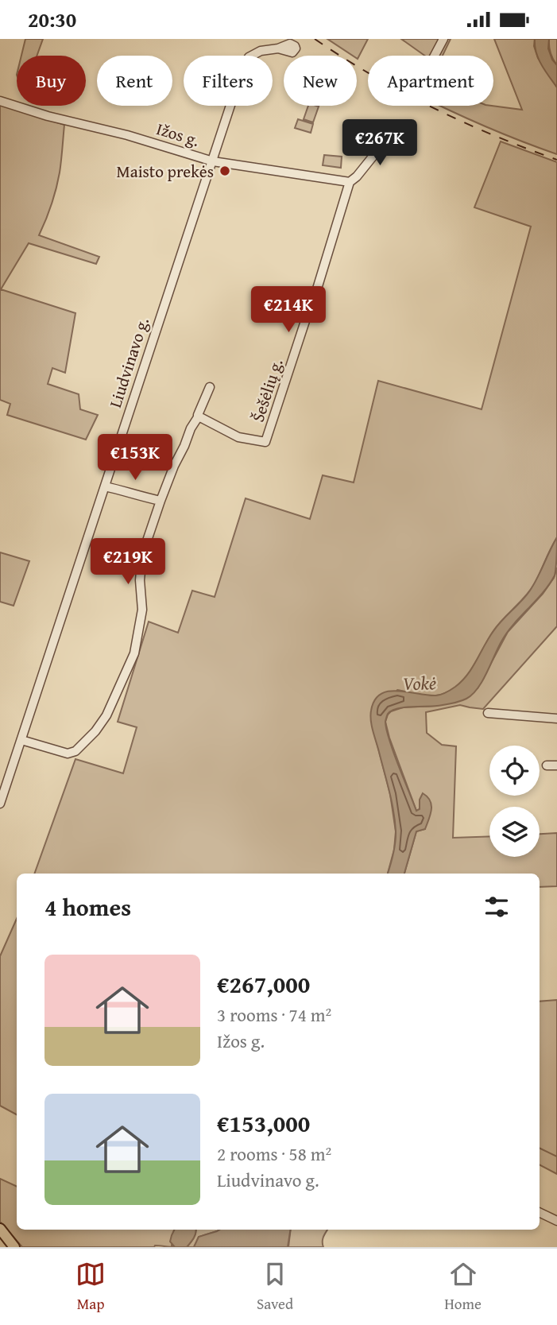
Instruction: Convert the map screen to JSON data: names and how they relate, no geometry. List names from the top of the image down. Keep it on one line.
{"streets":{"street":["Ižos g.","Liudvinavo g.","Šešėlių g."]},"crossings":[["Ižos g.","Liudvinavo g."],["Ižos g.","Šešėlių g."]],"water":["Vokė"],"places":["Maisto prekės"],"page":{"status":"20:30","chip":["Buy","Rent","Filters","New","Apartment"],"price":["€267K","€214K","€153K","€219K"],"heading":"4 homes","list":[{"name":"€267,000","note":"3 rooms · 74 m² · Ižos g."},{"name":"€153,000","note":"2 rooms · 58 m² · Liudvinavo g."}],"tabs":["Map","Saved","Home"]}}
